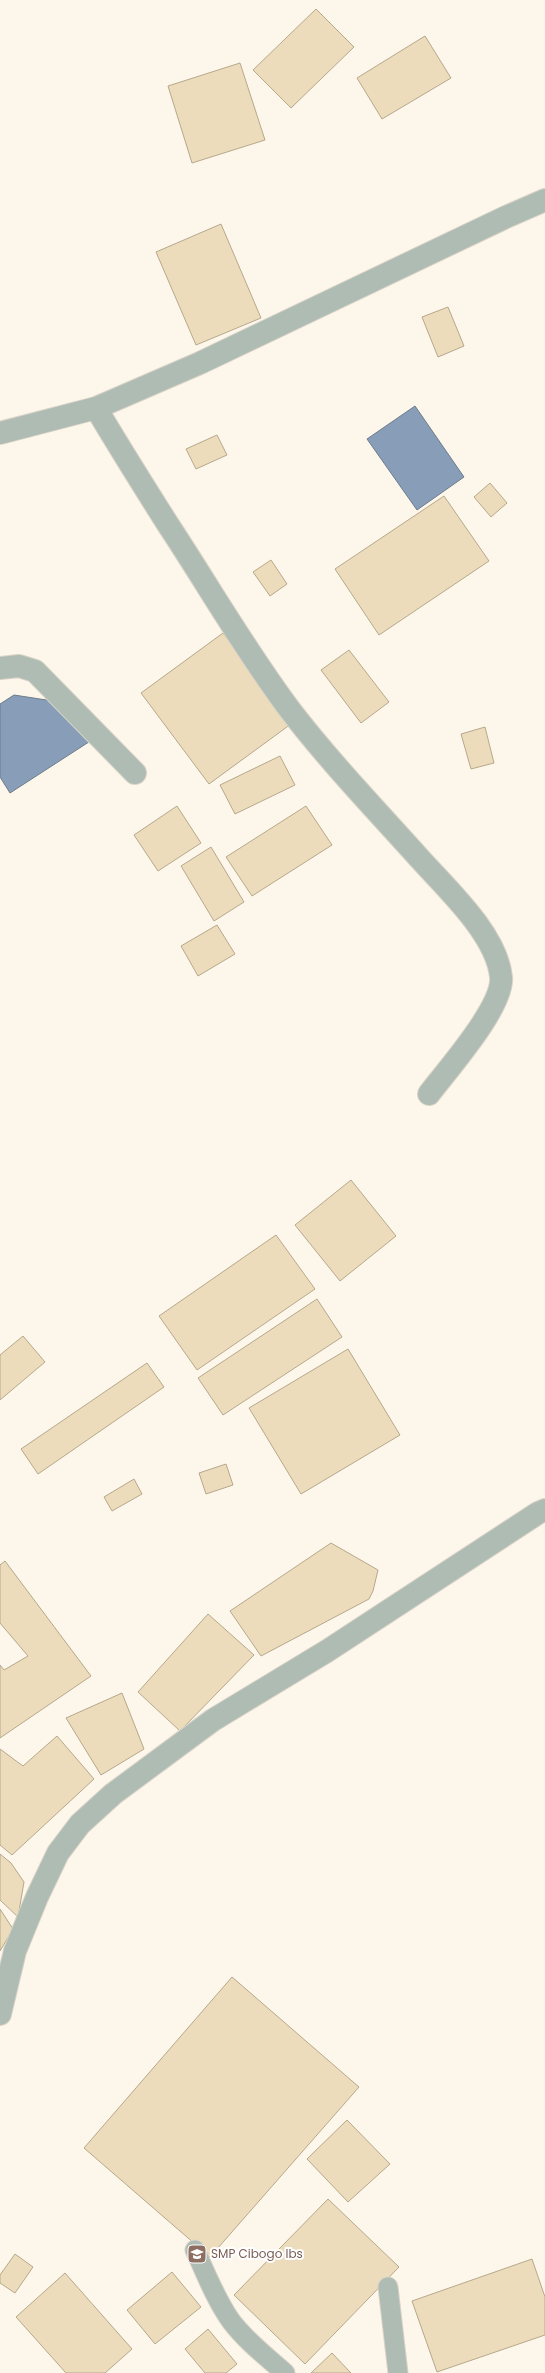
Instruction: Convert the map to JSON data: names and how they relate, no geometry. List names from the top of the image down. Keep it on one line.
{"places":{"school or university":["SMP Cibogo Ibs"]}}
